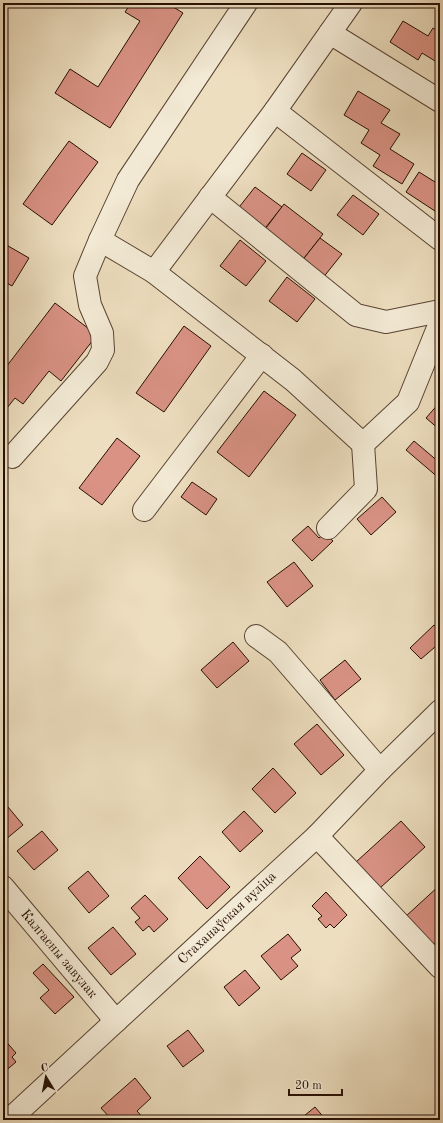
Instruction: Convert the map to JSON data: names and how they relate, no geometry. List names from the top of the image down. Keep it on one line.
{"streets":{"street":["Стаханаўская вуліца","Калгасны завулак"]},"crossings":[["Стаханаўская вуліца","Калгасны завулак"]],"scale_bar":"20 m","north":"top"}
